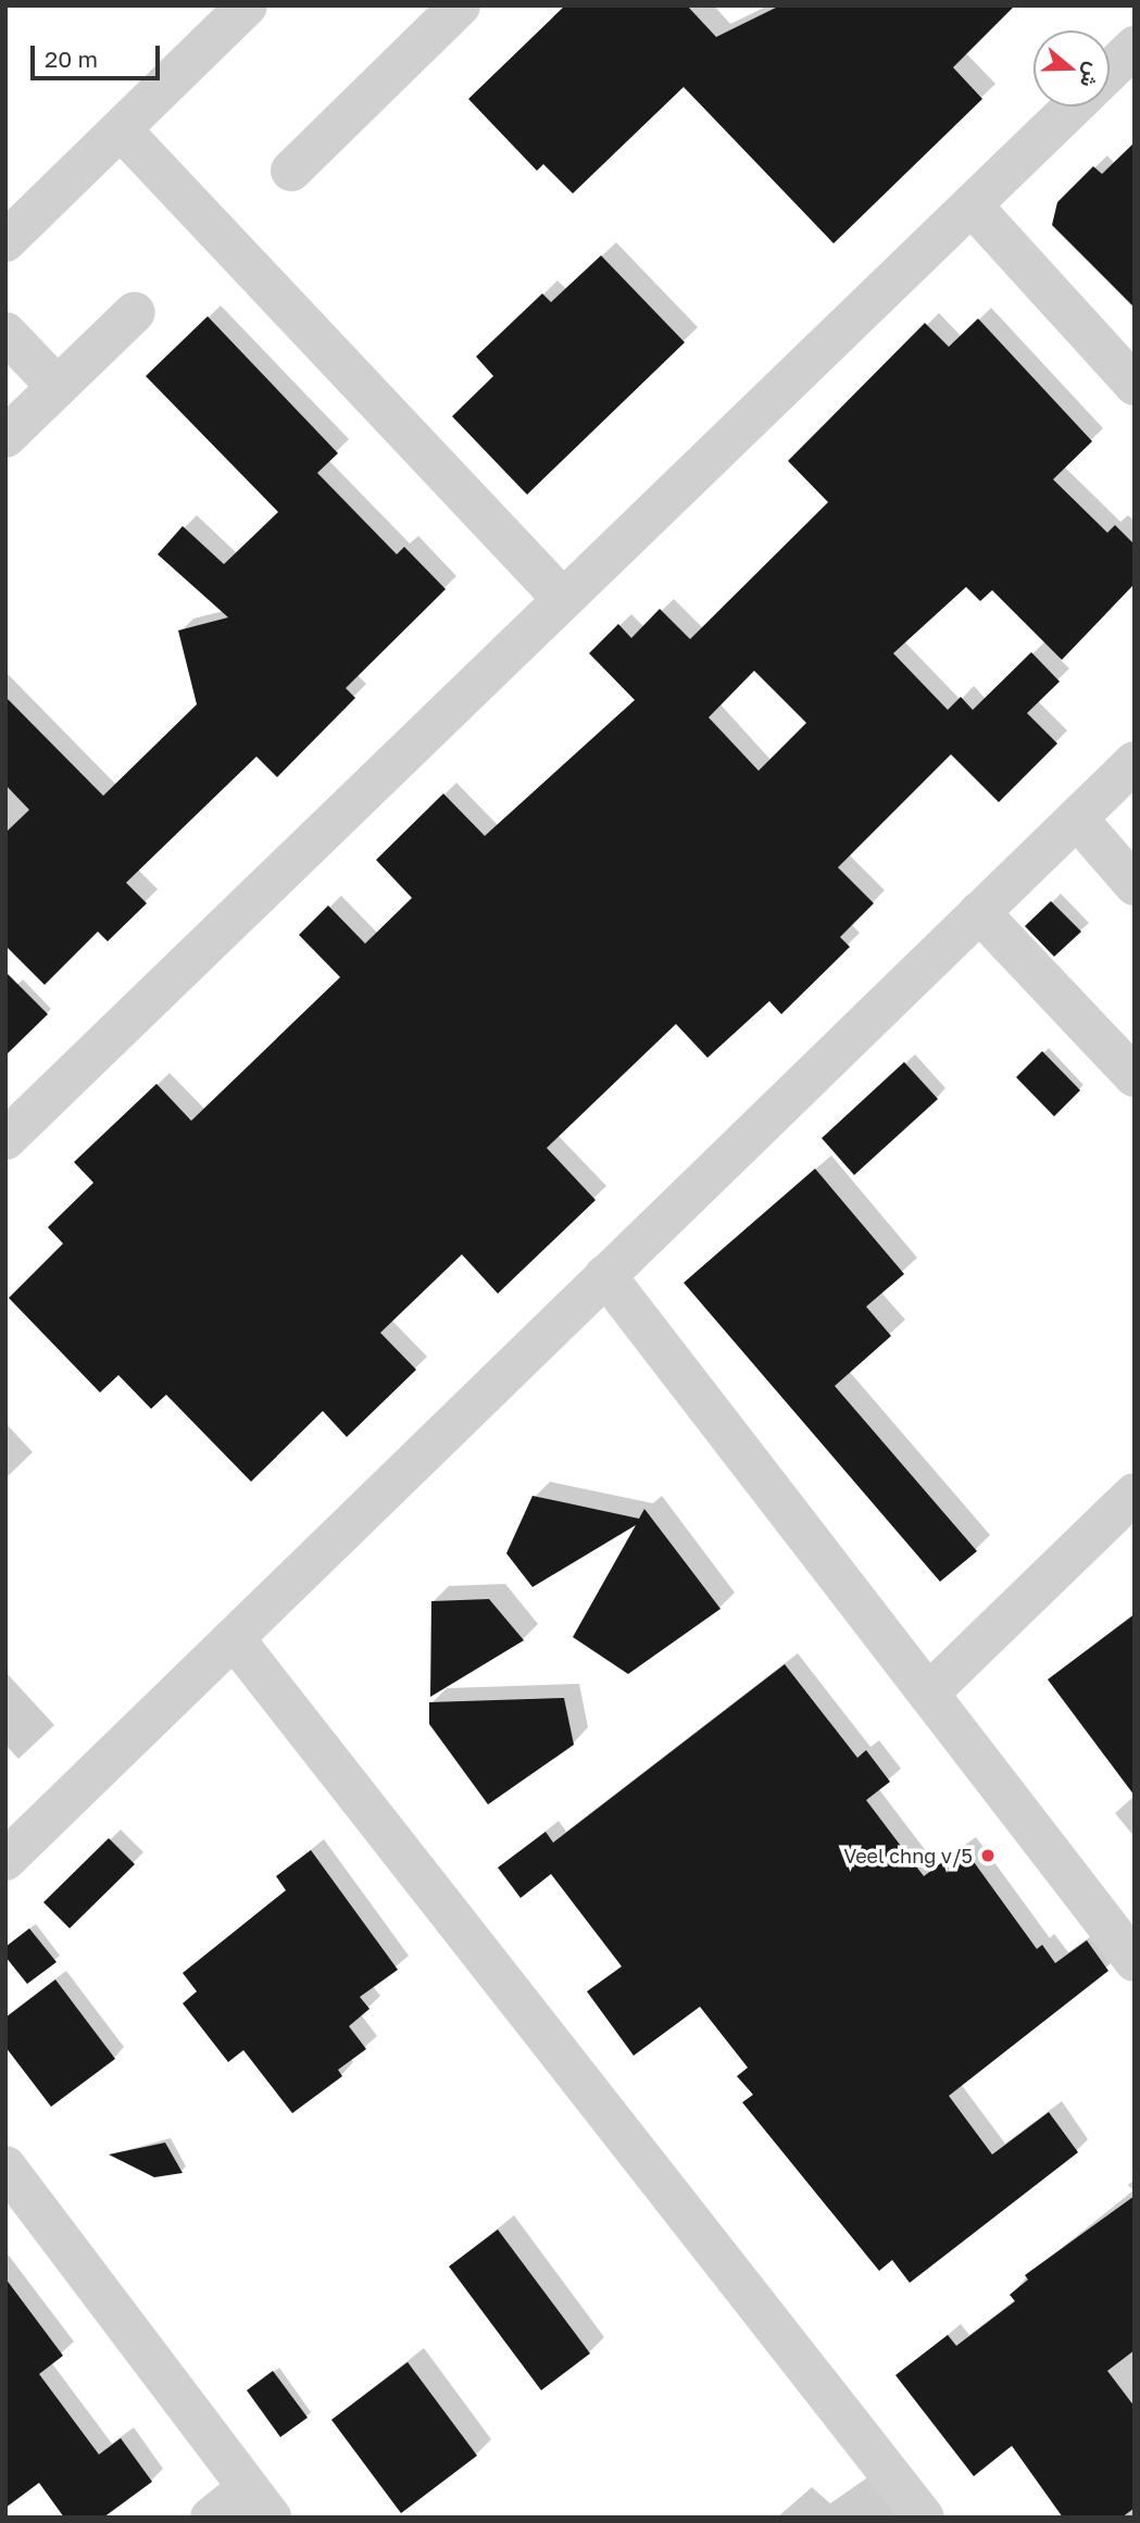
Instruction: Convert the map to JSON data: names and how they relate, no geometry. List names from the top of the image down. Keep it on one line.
{"places":["Veel chng v/5"],"scale_bar":"20 m","north":"right"}
